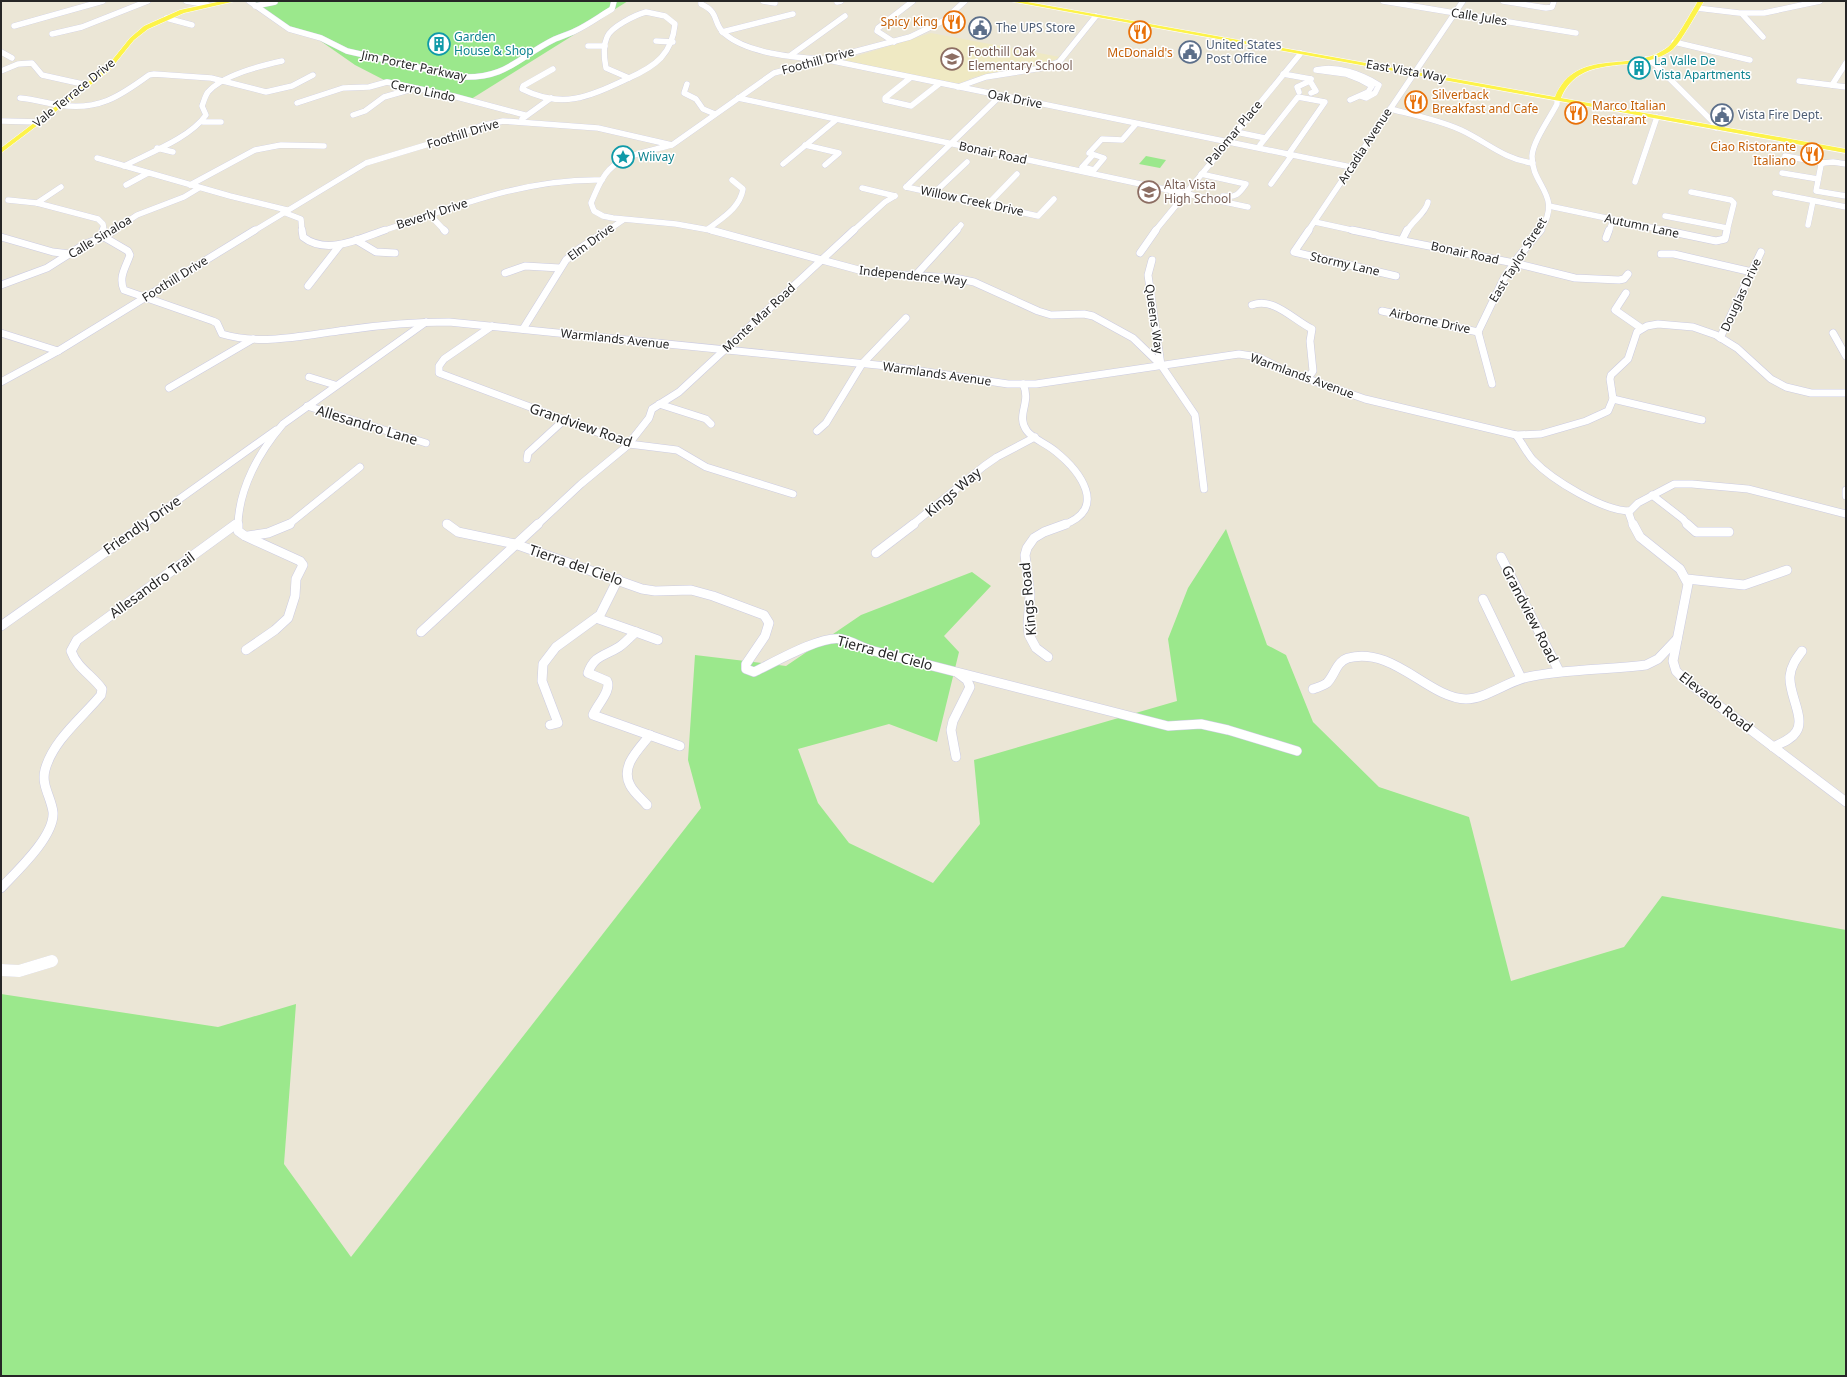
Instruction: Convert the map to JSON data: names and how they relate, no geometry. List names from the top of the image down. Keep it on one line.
{"streets":{"main road":["East Vista Way","Vale Terrace Drive"],"street":["Calle Jules","Foothill Drive","Jim Porter Parkway","Cerro Lindo","Oak Drive","Palomar Place","Arcadia Avenue","Bonair Road","Willow Creek Drive","Beverly Drive","Autumn Lane","Calle Sinaloa","Elm Drive","East Taylor Street","Stormy Lane","Independence Way","Douglas Drive","Monte Mar Road","Queens Way","Airborne Drive","Warmlands Avenue","Allesandro Lane","Grandview Road","Kings Way","Friendly Drive","Tierra del Cielo","Allesandro Trail","Kings Road","Elevado Road"]},"crossings":[["Calle Jules","Arcadia Avenue"],["Foothill Drive","Oak Drive"],["Foothill Drive","Bonair Road"],["Foothill Drive","Beverly Drive"],["Foothill Drive","Elm Drive"],["Foothill Drive","Warmlands Avenue"],["East Vista Way","Palomar Place"],["East Vista Way","Arcadia Avenue"],["Oak Drive","Palomar Place"],["Oak Drive","Arcadia Avenue"],["Palomar Place","Bonair Road"],["Arcadia Avenue","Bonair Road"],["Arcadia Avenue","Stormy Lane"],["Bonair Road","Willow Creek Drive"],["Bonair Road","East Taylor Street"],["Beverly Drive","Calle Sinaloa"],["Beverly Drive","Elm Drive"],["Autumn Lane","East Taylor Street"],["Calle Sinaloa","Warmlands Avenue"],["Elm Drive","Independence Way"],["Elm Drive","Warmlands Avenue"],["East Taylor Street","Airborne Drive"],["Independence Way","Monte Mar Road"],["Independence Way","Queens Way"],["Independence Way","Warmlands Avenue"],["Monte Mar Road","Warmlands Avenue"],["Monte Mar Road","Grandview Road"],["Monte Mar Road","Tierra del Cielo"],["Queens Way","Warmlands Avenue"],["Warmlands Avenue","Grandview Road"],["Warmlands Avenue","Kings Road"],["Grandview Road","Elevado Road"],["Kings Way","Kings Road"]],"places":{"restaurant":["Spicy King","McDonald's","Silverback Breakfast and Cafe","Marco Italian Restarant","Ciao Ristorante Italiano"],"public building":["The UPS Store","United States Post Office","Vista Fire Dept."],"building":["Garden House & Shop","La Valle De Vista Apartments"],"school or university":["Foothill Oak Elementary School","Alta Vista High School"],"place":["Wiivay"]}}
